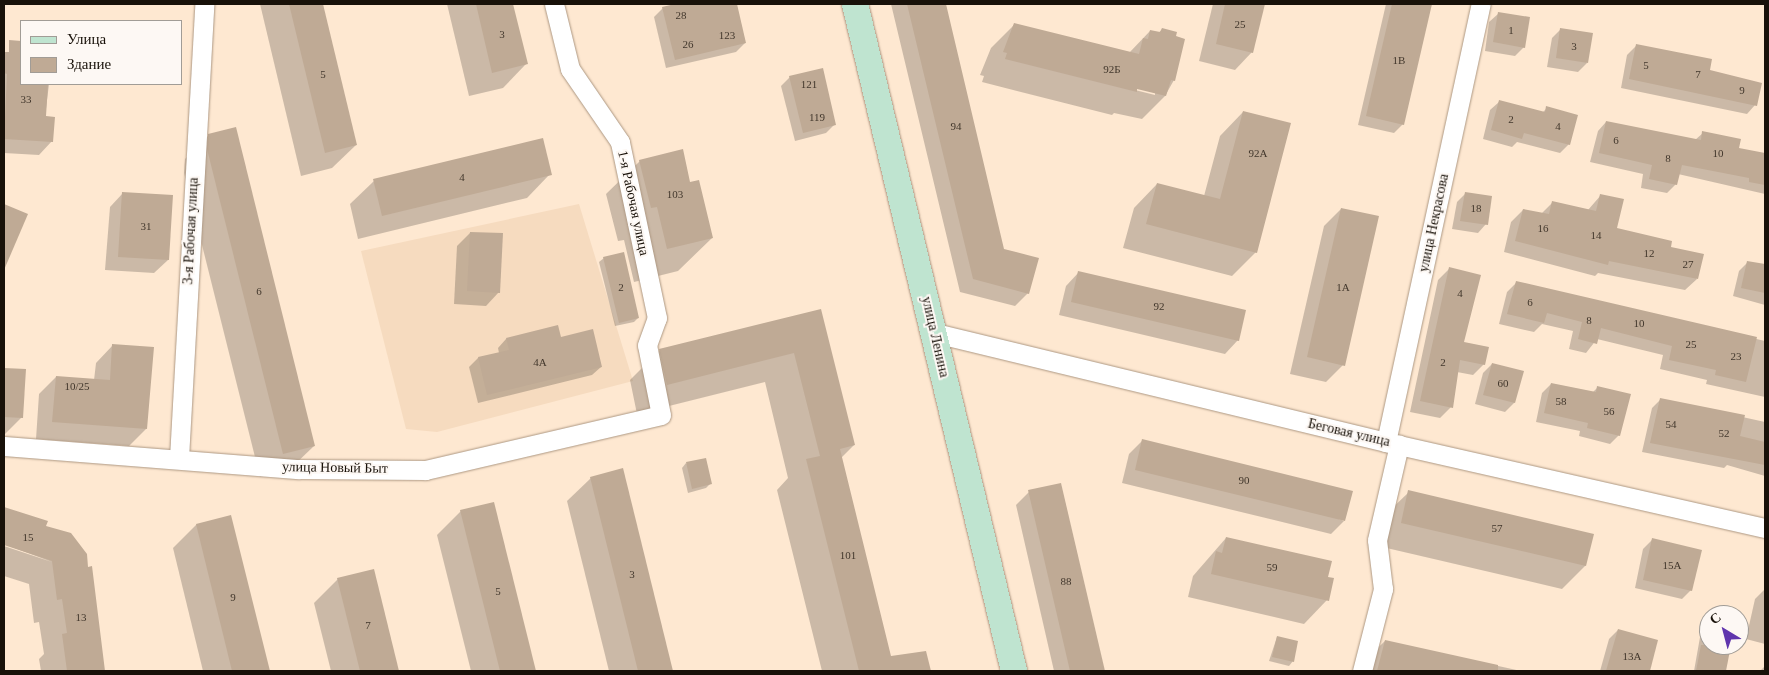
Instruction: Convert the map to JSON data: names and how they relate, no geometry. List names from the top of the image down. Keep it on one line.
{"streets":{"main road":["улица Ленина"],"street":["1-я Рабочая улица","улица Некрасова","3-я Рабочая улица","Беговая улица","улица Новый Быт"]},"crossings":[["1-я Рабочая улица","улица Новый Быт"],["улица Некрасова","Беговая улица"],["3-я Рабочая улица","улица Новый Быт"],["улица Ленина","Беговая улица"]],"house_numbers":["28","25","1","3","123","26","3","1В","5","92Б","5","7","121","9","33","119","2","94","4","6","92А","10","8","4","103","18","31","16","14","12","27","2","1А","6","4","6","92","8","10","25","23","4А","2","60","10/25","58","56","54","52","90","57","15","101","15А","59","3","88","5","9","13","7","13А"],"legend":["Улица","Здание"],"north":"top left"}
